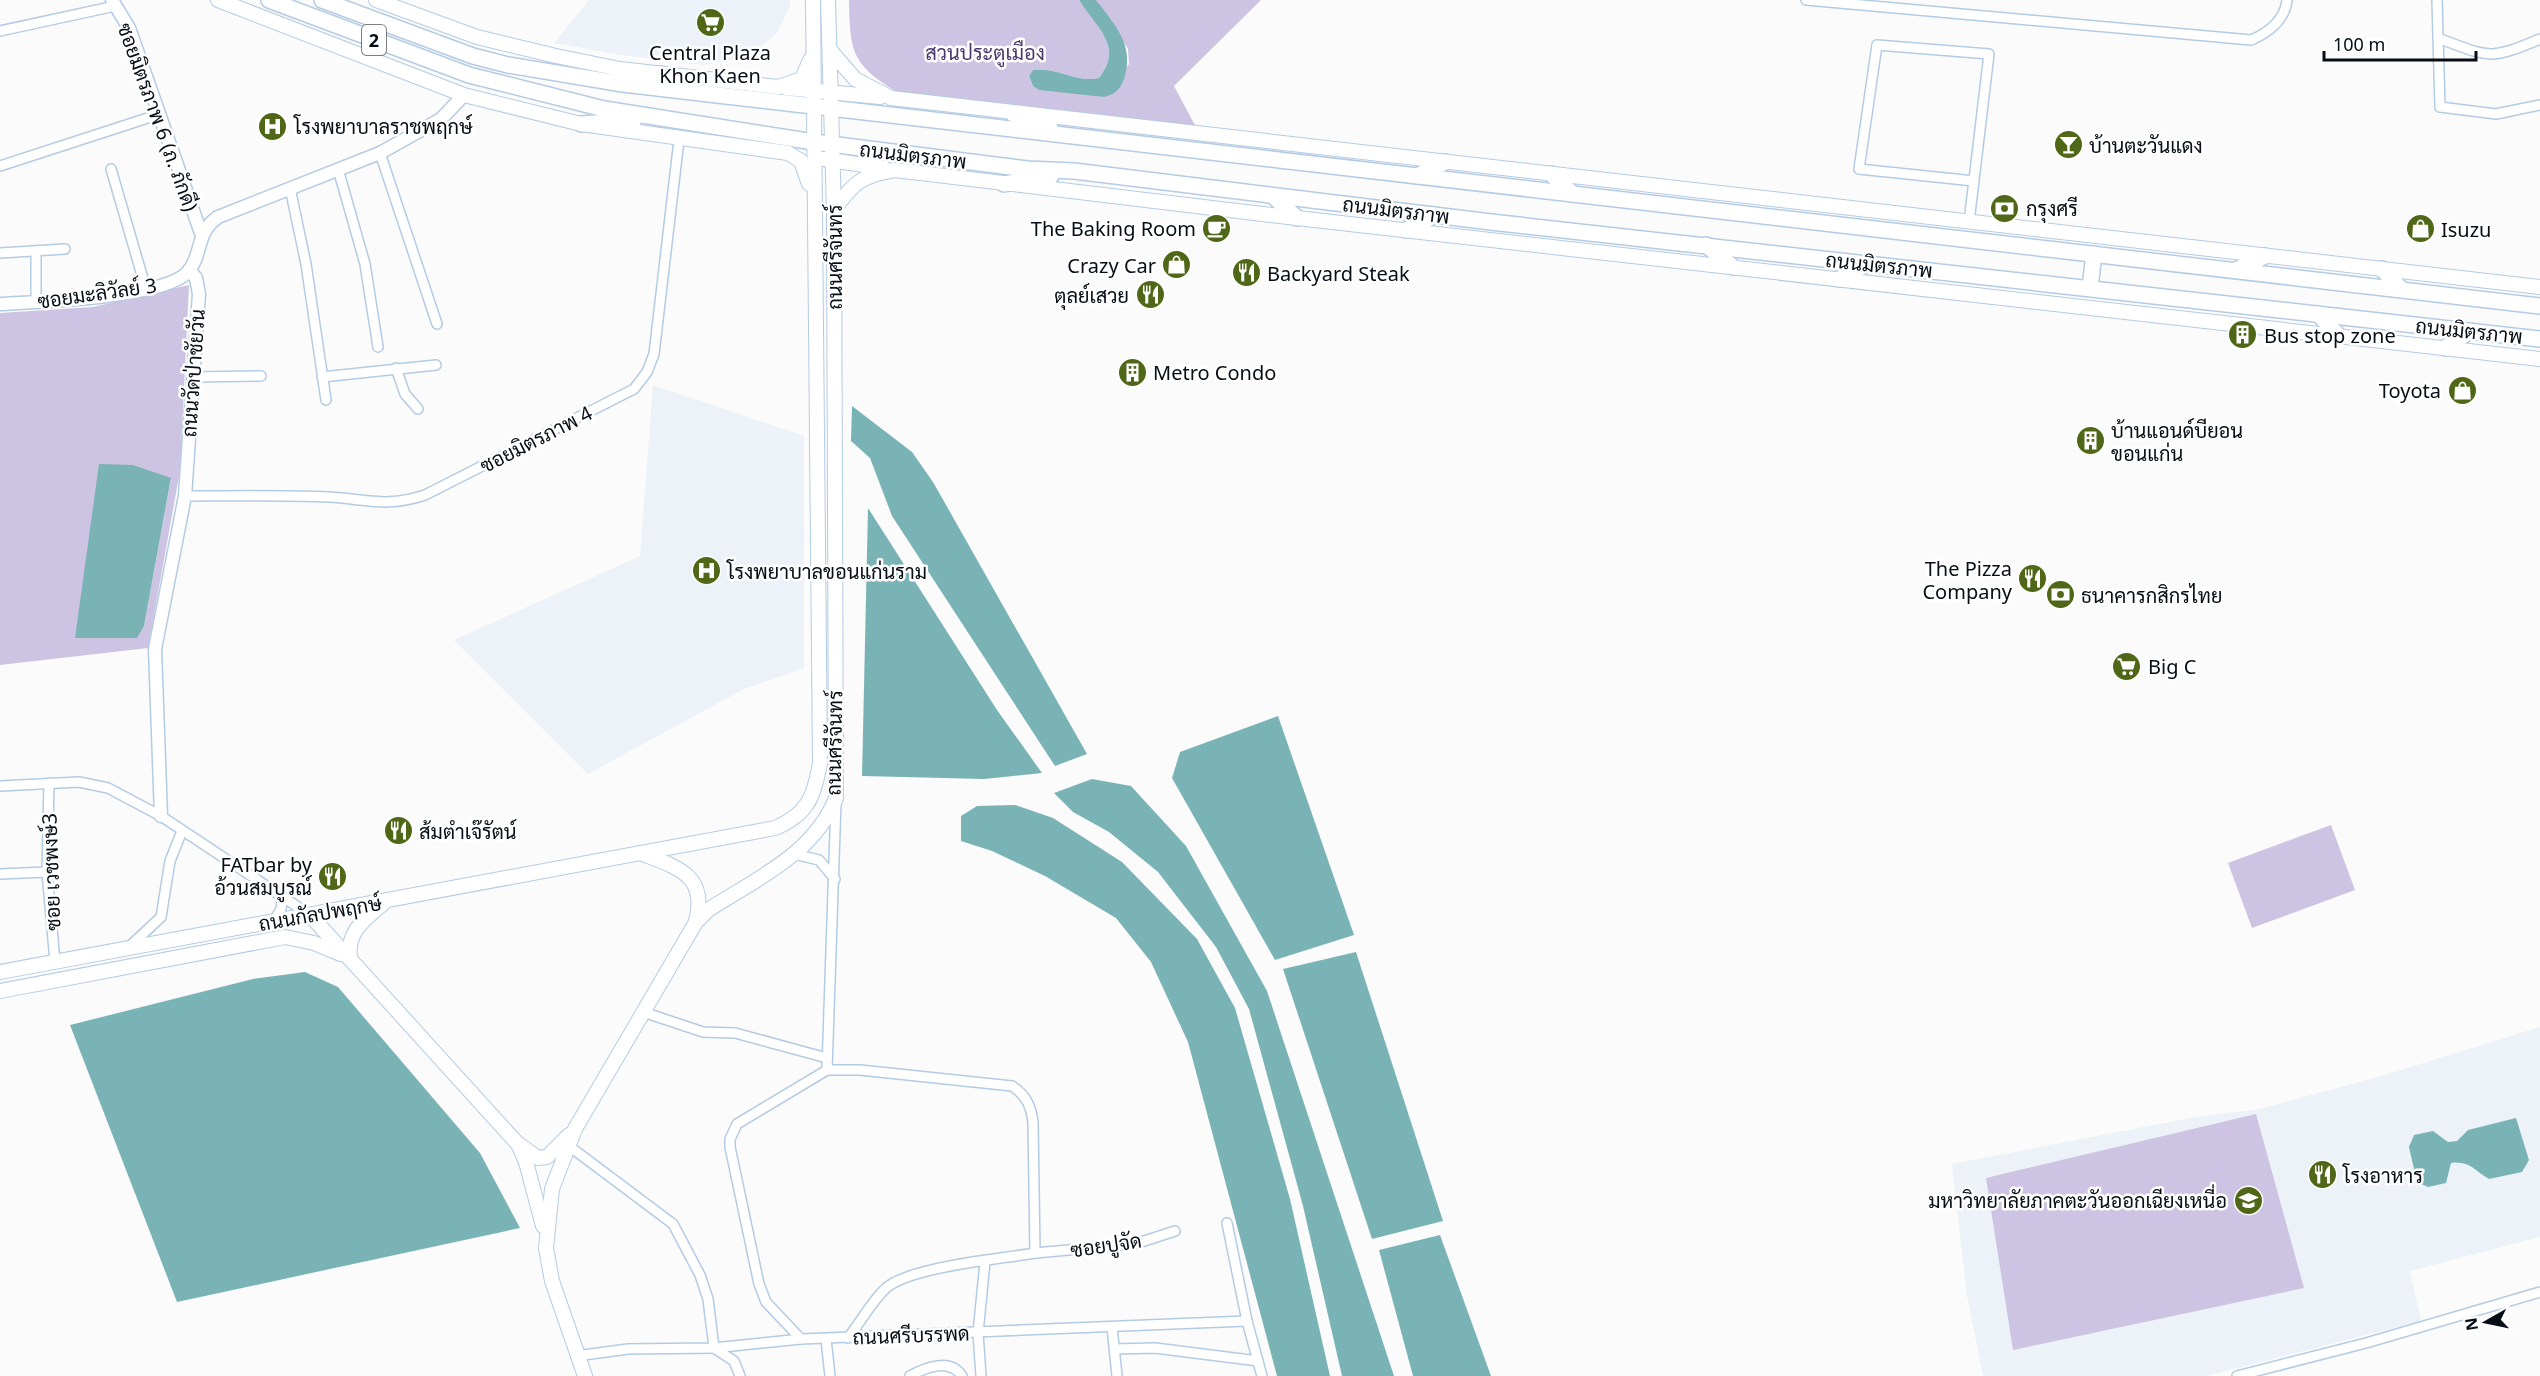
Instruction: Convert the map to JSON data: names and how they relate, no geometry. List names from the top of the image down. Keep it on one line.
{"streets":{"main road":["2","ถนนมิตรภาพ","ถนนศรีจันทร์","ถนนกัลปพฤกษ์"],"street":["ซอยมิตรภาพ 6 (ภ. ภักดี)","ซอยมะลิวัลย์ 3","ถนนวัดป่าชัยวัน","ซอยมิตรภาพ 4","ซอย เวชพงษ์3","ซอยปูจัด","ถนนศรีบรรพด"]},"crossings":[["ถนนมิตรภาพ","ถนนศรีจันทร์"],["ถนนมิตรภาพ","ซอยมิตรภาพ 4"],["ถนนศรีจันทร์","ถนนกัลปพฤกษ์"],["ถนนศรีจันทร์","ถนนศรีบรรพด"],["ซอยมะลิวัลย์ 3","ถนนวัดป่าชัยวัน"],["ถนนวัดป่าชัยวัน","ซอยมิตรภาพ 4"],["ซอย เวชพงษ์3","ถนนกัลปพฤกษ์"],["ซอยปูจัด","ถนนศรีบรรพด"]],"parks":["สวนประตูเมือง"],"places":{"supermarket":["Central Plaza Khon Kaen","Big C"],"hospital":["โรงพยาบาลราชพฤกษ์","โรงพยาบาลขอนแก่นราม"],"bar":["บ้านตะวันแดง"],"bank":["กรุงศรี","ธนาคารกสิกรไทย"],"cafe":["The Baking Room"],"shop":["Isuzu","Crazy Car","Toyota"],"restaurant":["Backyard Steak","ตุลย์เสวย","The Pizza Company","ส้มตำเจ๊รัตน์","FATbar by อ้วนสมบูรณ์","โรงอาหาร"],"building":["Bus stop zone","Metro Condo","บ้านแอนด์บียอน ขอนแก่น"],"school or university":["มหาวิทยาลัยภาคตะวันออกเฉียงเหนี่อ"]},"scale_bar":"100 m","north":"left"}
